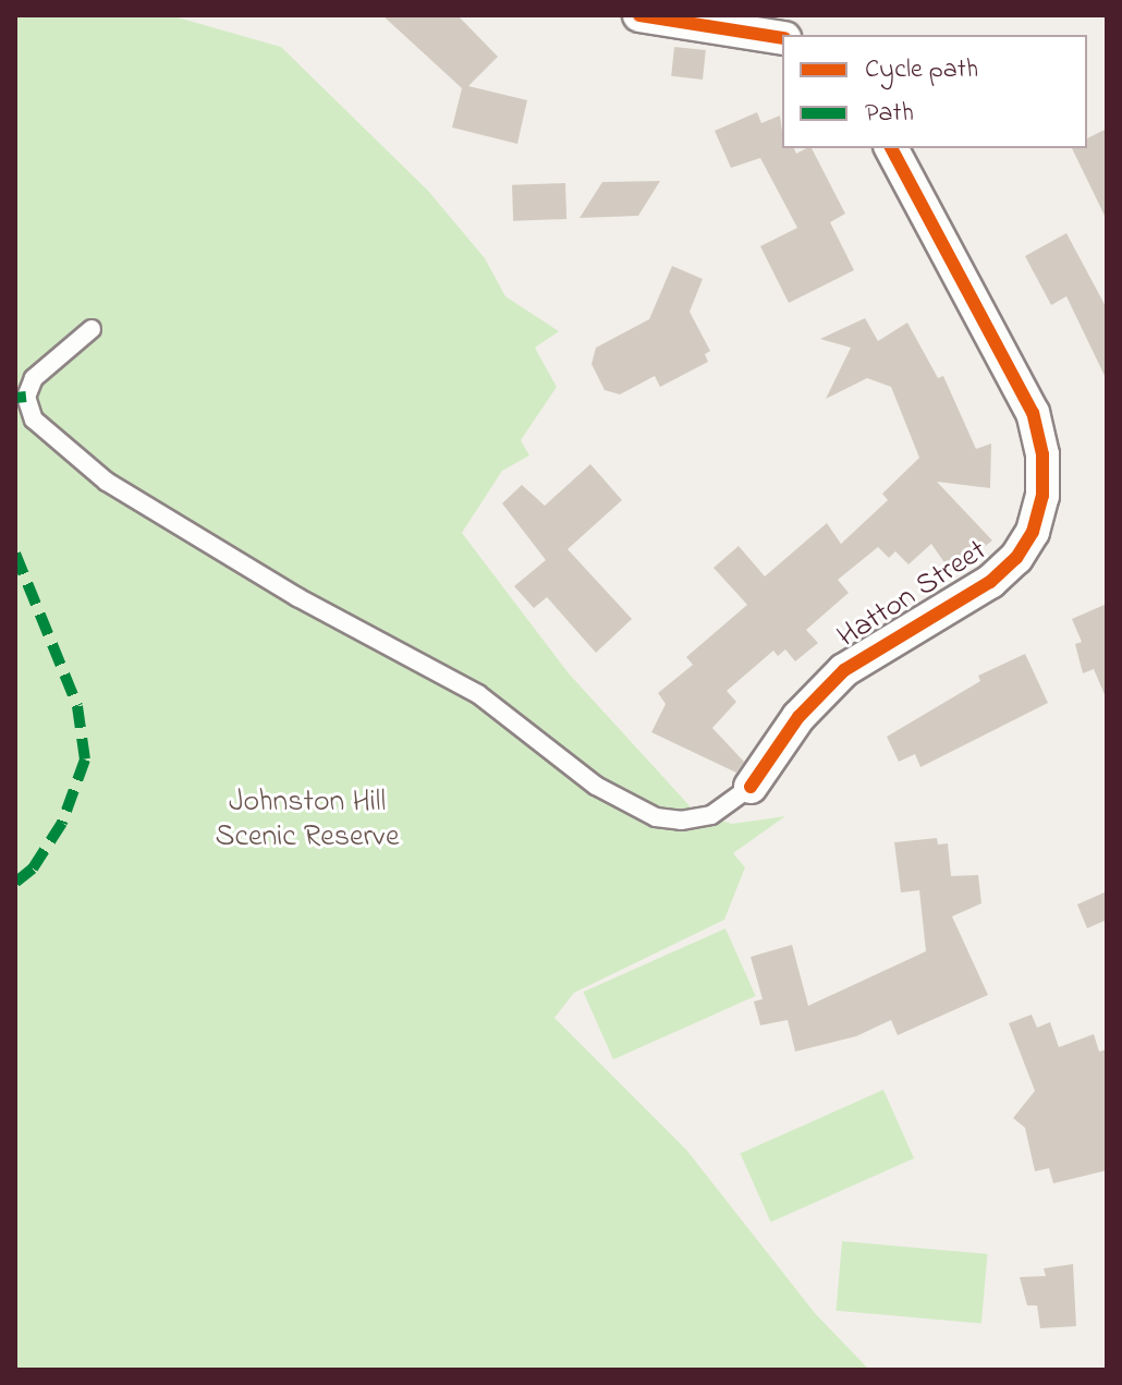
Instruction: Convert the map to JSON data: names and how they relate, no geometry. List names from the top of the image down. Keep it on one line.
{"streets":{"street":["Hatton Street"]},"parks":["Johnston Hill Scenic Reserve"],"legend":["Cycle path","Path"]}
